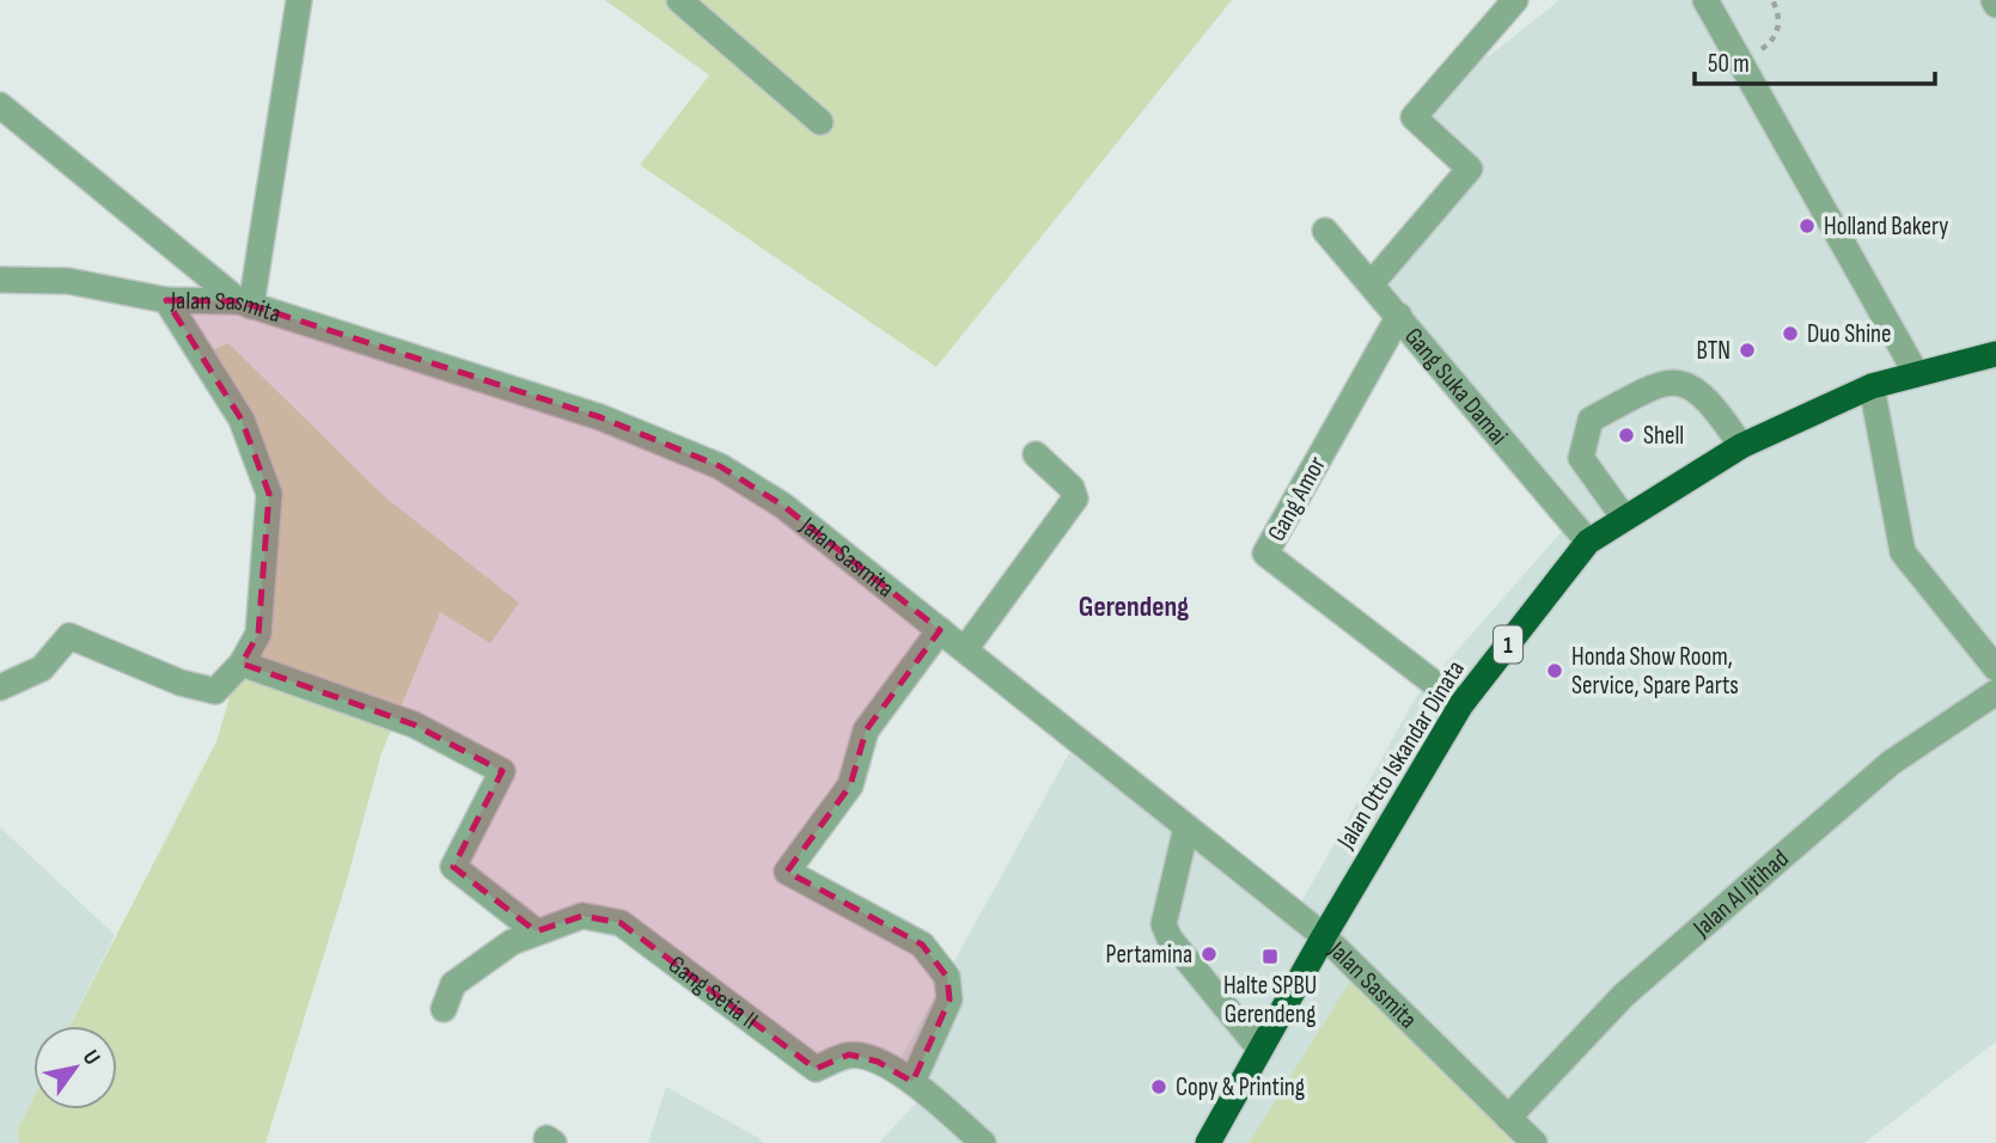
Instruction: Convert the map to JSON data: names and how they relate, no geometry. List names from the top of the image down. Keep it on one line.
{"streets":{"highway":["1","Jalan Otto Iskandar Dinata"],"street":["Jalan Sasmita","Gang Suka Damai","Gang Amor","Jalan Al Ijtihad","Gang Setia II"]},"crossings":[["Jalan Sasmita","Jalan Otto Iskandar Dinata"],["Jalan Sasmita","Jalan Al Ijtihad"],["Gang Suka Damai","Gang Amor"],["Gang Suka Damai","Jalan Otto Iskandar Dinata"],["Gang Amor","Jalan Otto Iskandar Dinata"]],"districts":["Gerendeng"],"places":{"other":["Holland Bakery","Duo Shine","BTN","Shell","Honda Show Room, Service, Spare Parts","Pertamina","Copy & Printing"],"transit":["Halte SPBU Gerendeng"]},"scale_bar":"50 m","north":"top right"}
